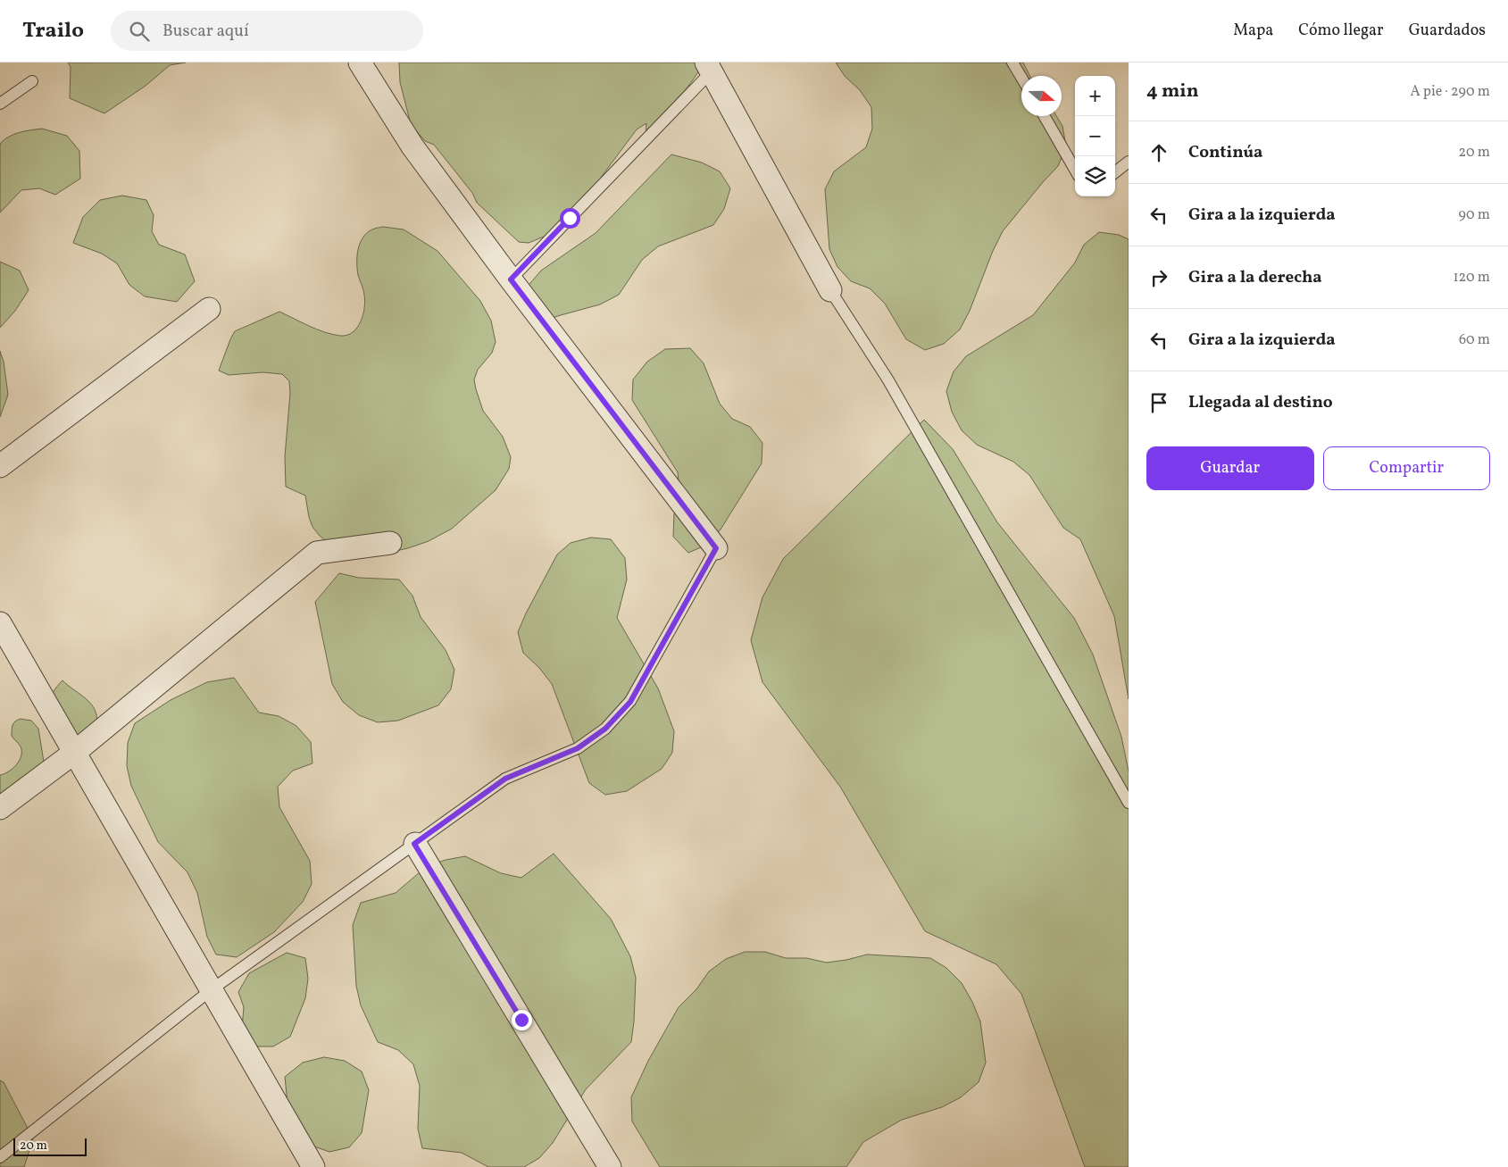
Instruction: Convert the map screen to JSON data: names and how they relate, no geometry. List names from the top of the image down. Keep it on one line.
{"scale_bar":"20 m","north":"right","page":{"header":"Trailo","search":"Buscar aquí","nav":["Mapa","Cómo llegar","Guardados"],"heading":["4 min","A pie · 290 m"],"map_buttons":["+","−"],"list":[["Continúa","20 m"],["Gira a la izquierda","90 m"],["Gira a la derecha","120 m"],["Gira a la izquierda","60 m"],"Llegada al destino"],"buttons":["Guardar","Compartir"],"scale":"20 m"}}
